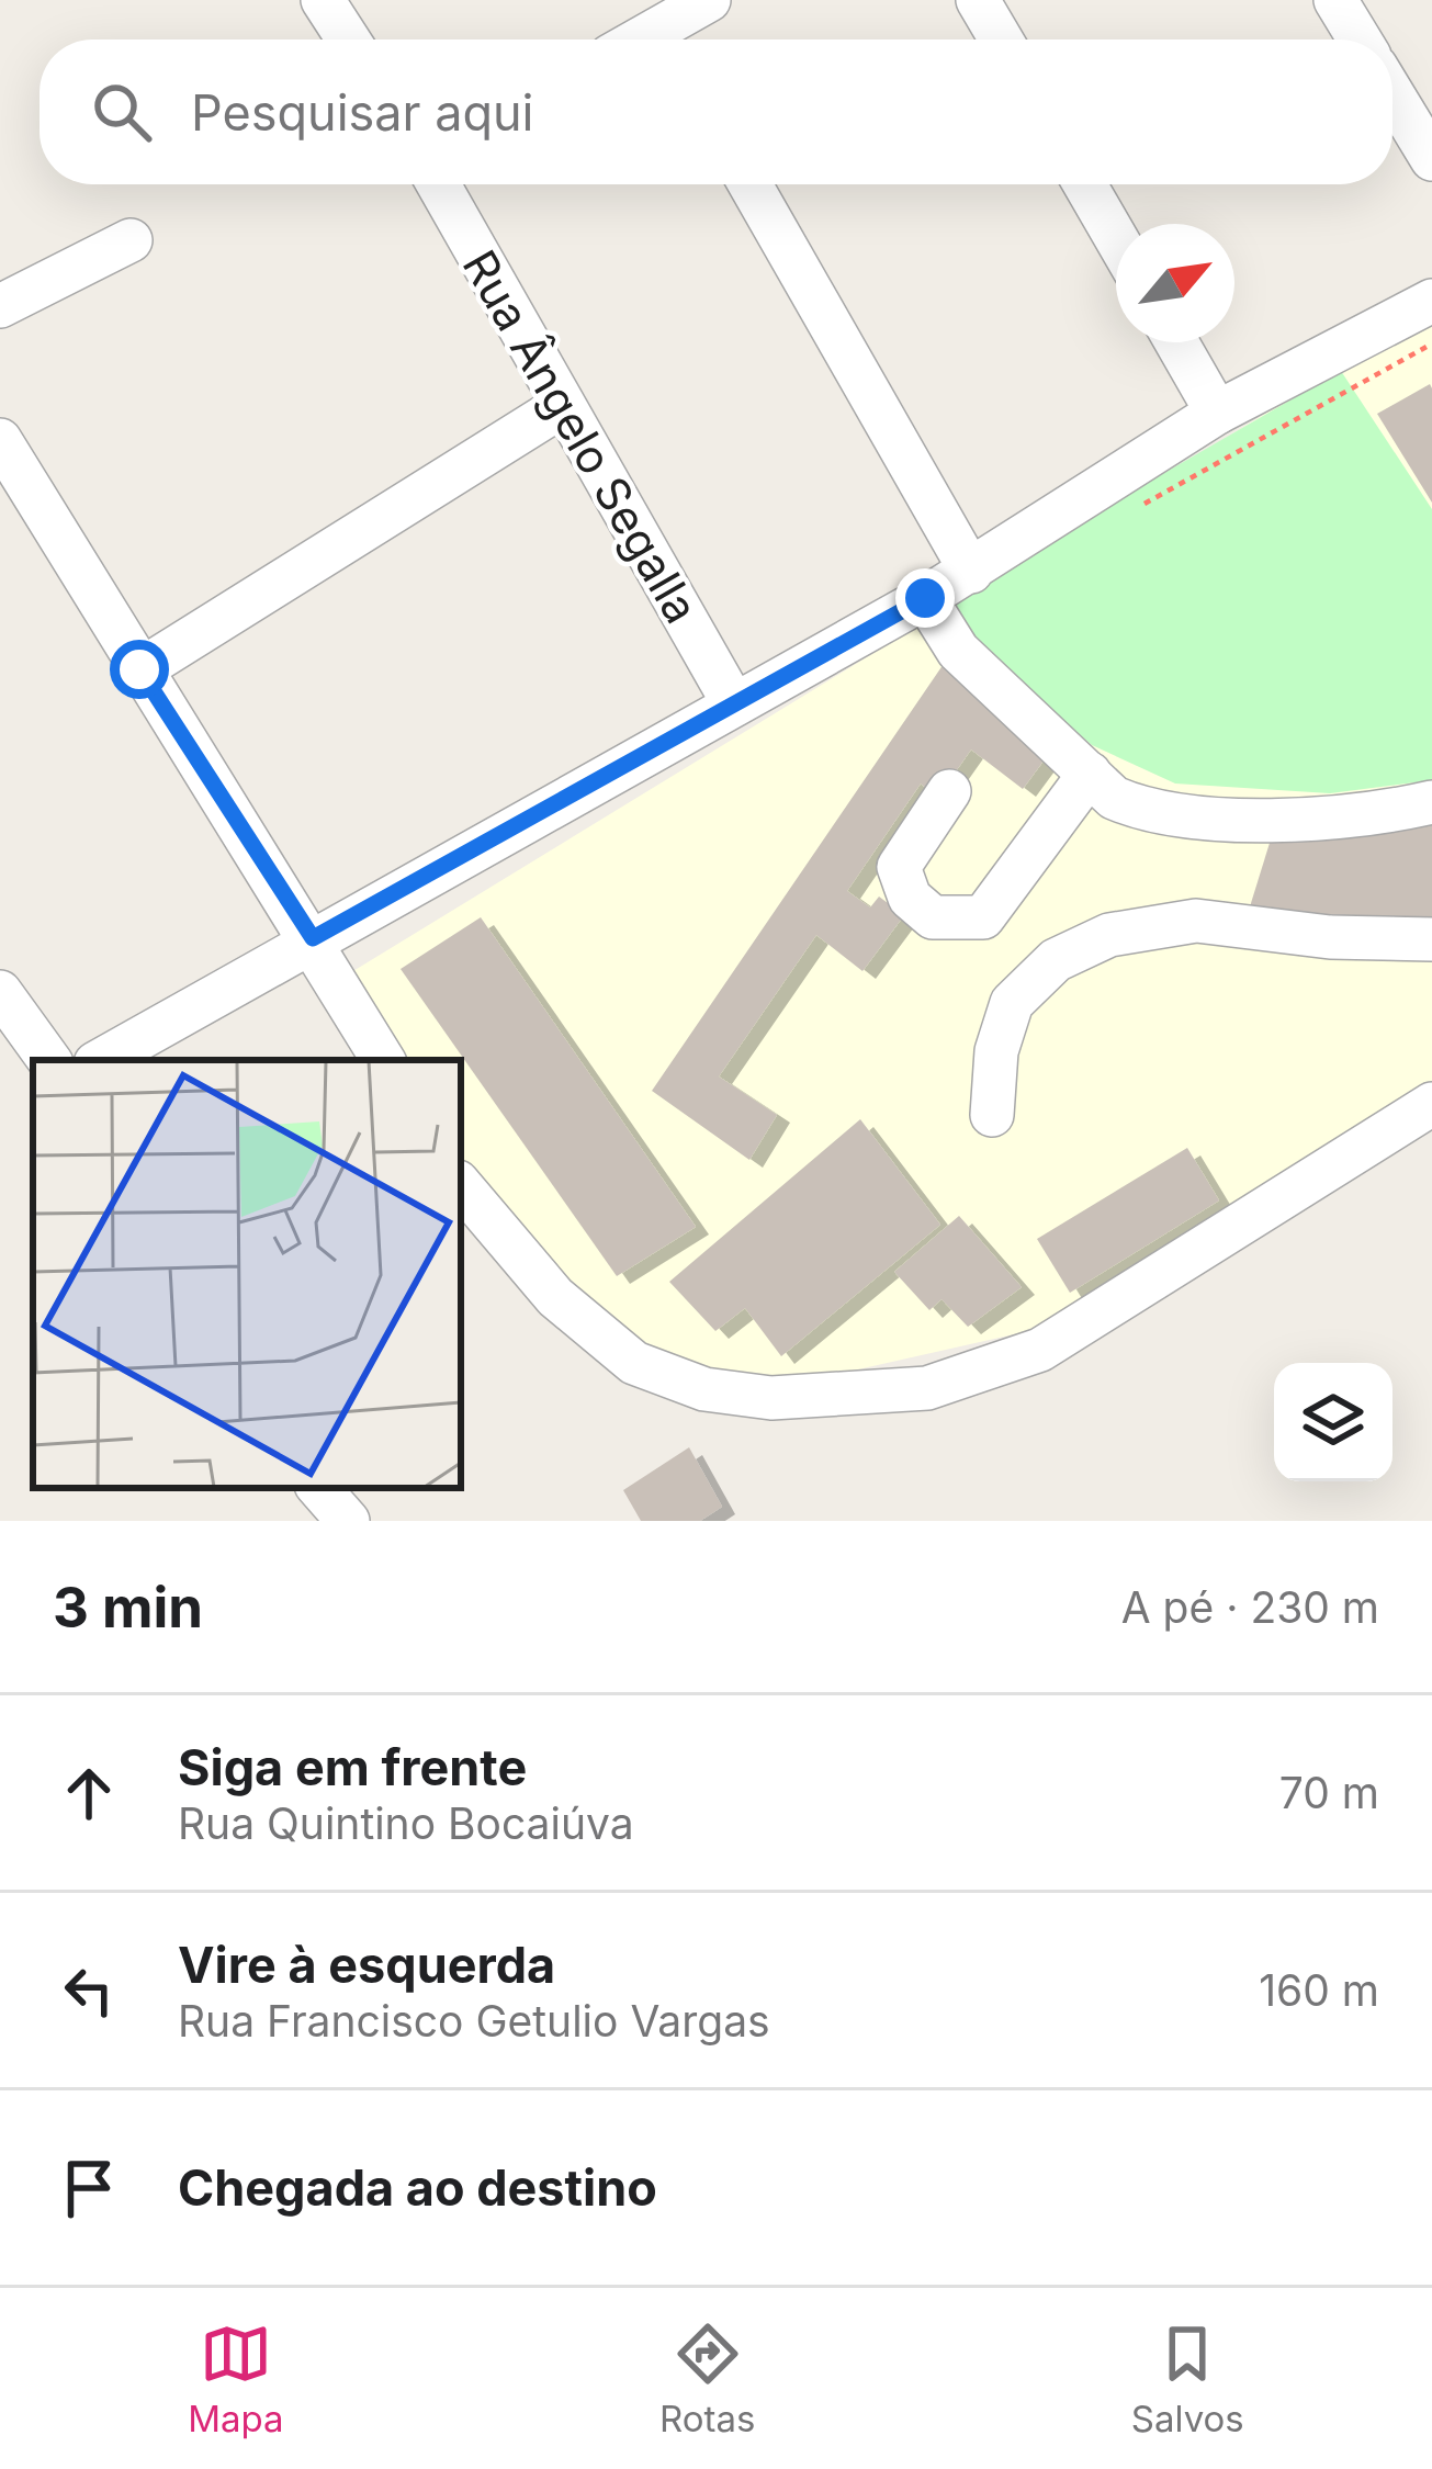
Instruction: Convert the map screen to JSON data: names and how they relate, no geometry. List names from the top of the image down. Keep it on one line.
{"streets":{"street":["Rua Ângelo Segalla"]},"north":"top right","page":{"search":"Pesquisar aqui","heading":["3 min","A pé · 230 m"],"list":[["Siga em frente","Rua Quintino Bocaiúva","70 m"],["Vire à esquerda","Rua Francisco Getulio Vargas","160 m"],"Chegada ao destino"],"nav":["Mapa","Rotas","Salvos"]}}
